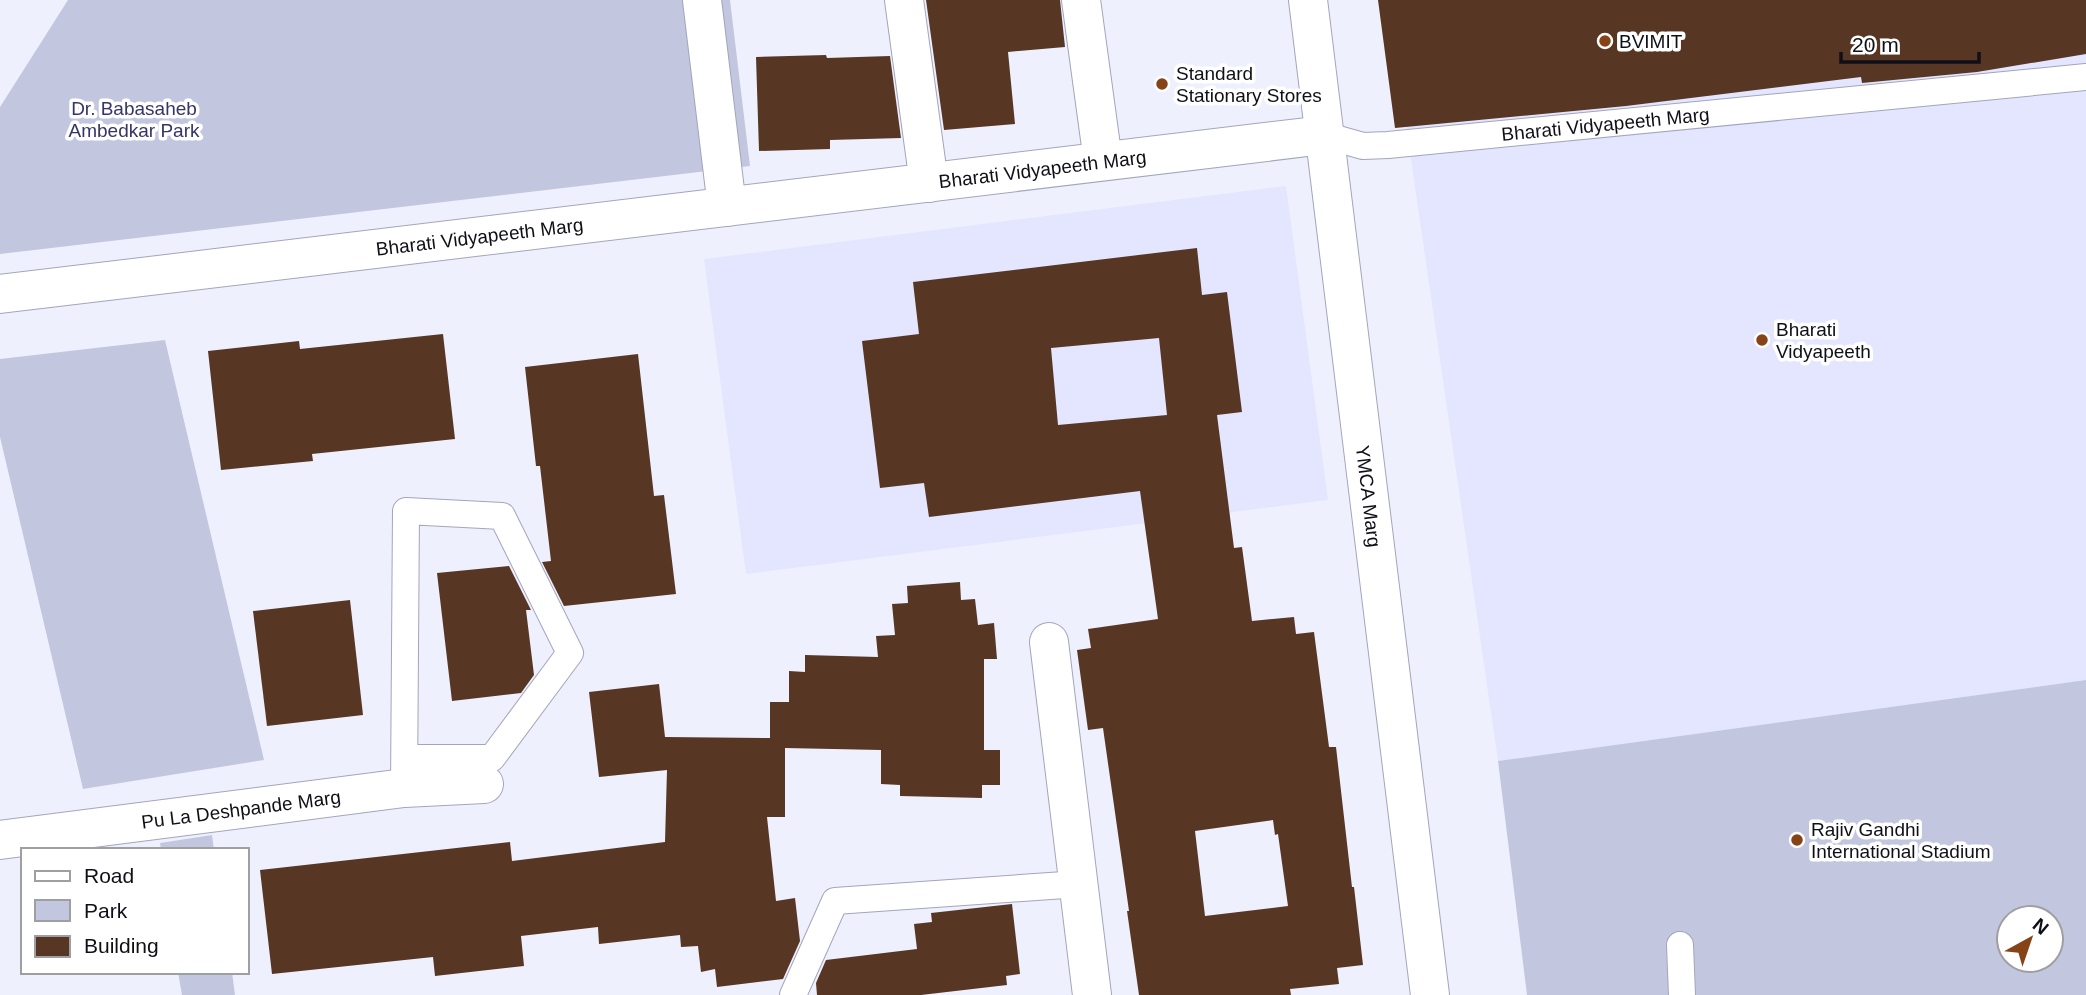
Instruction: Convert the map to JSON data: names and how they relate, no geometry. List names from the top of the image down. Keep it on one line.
{"streets":{"street":["Bharati Vidyapeeth Marg","YMCA Marg","Pu La Deshpande Marg"]},"crossings":[["Bharati Vidyapeeth Marg","YMCA Marg"]],"parks":["Dr. Babasaheb Ambedkar Park"],"places":["BVIMIT","Standard Stationary Stores","Bharati Vidyapeeth","Rajiv Gandhi International Stadium"],"legend":["Road","Park","Building"],"scale_bar":"20 m","north":"top right"}
